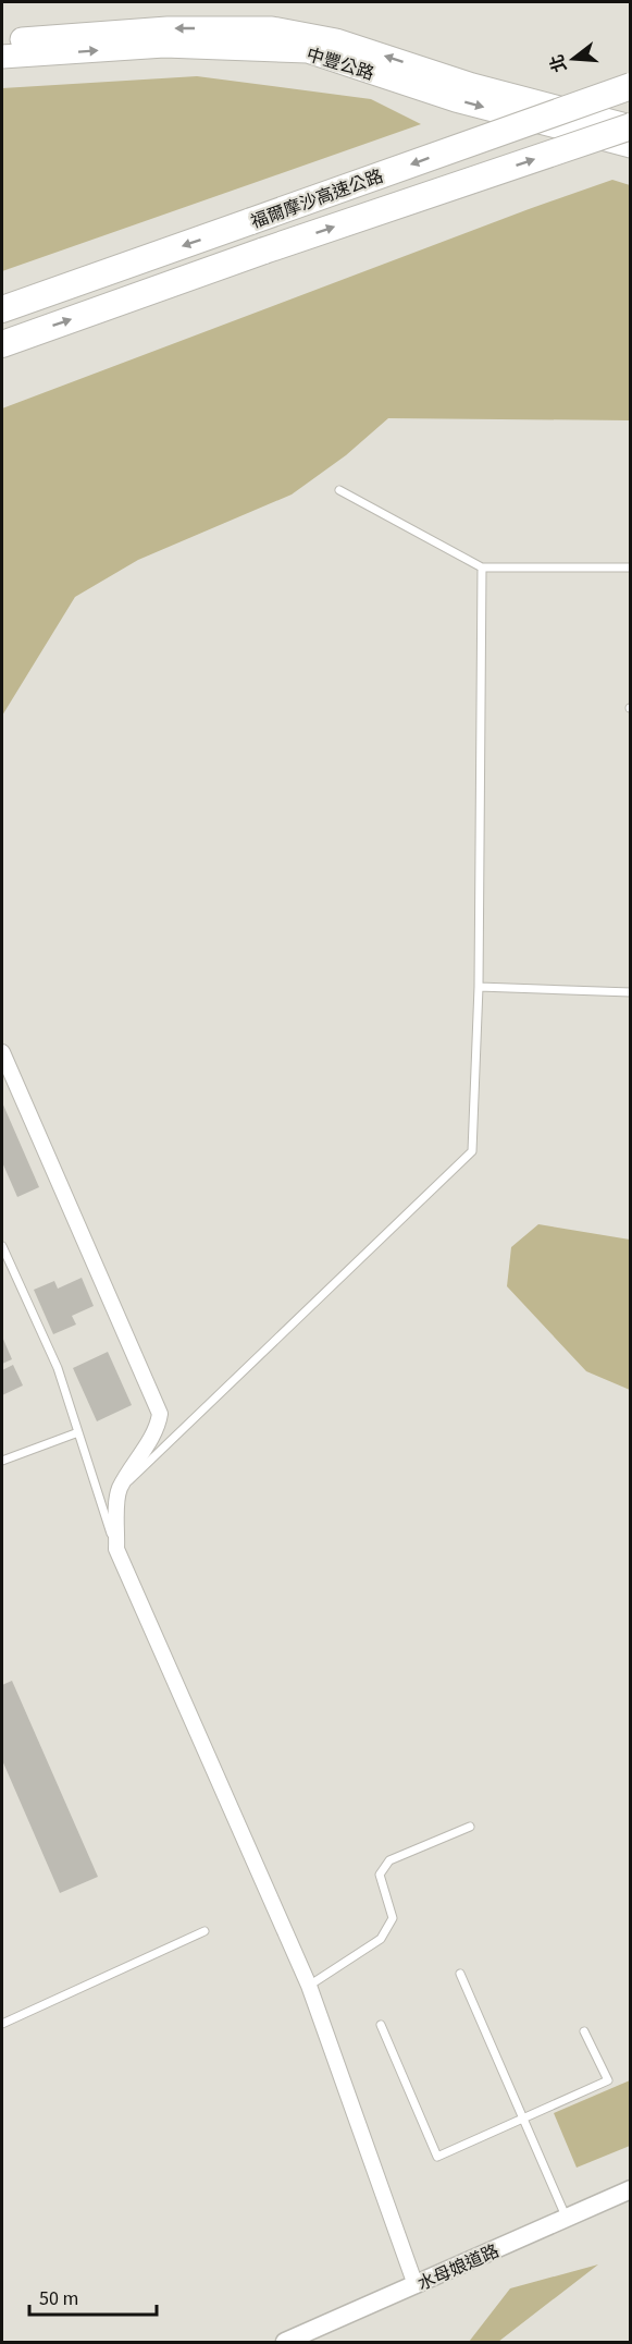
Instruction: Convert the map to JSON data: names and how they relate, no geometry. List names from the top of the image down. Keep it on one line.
{"streets":{"highway":["福爾摩沙高速公路"],"main road":["中豐公路"],"street":["水母娘道路"]},"crossings":[["中豐公路","福爾摩沙高速公路"]],"scale_bar":"50 m","north":"left"}
